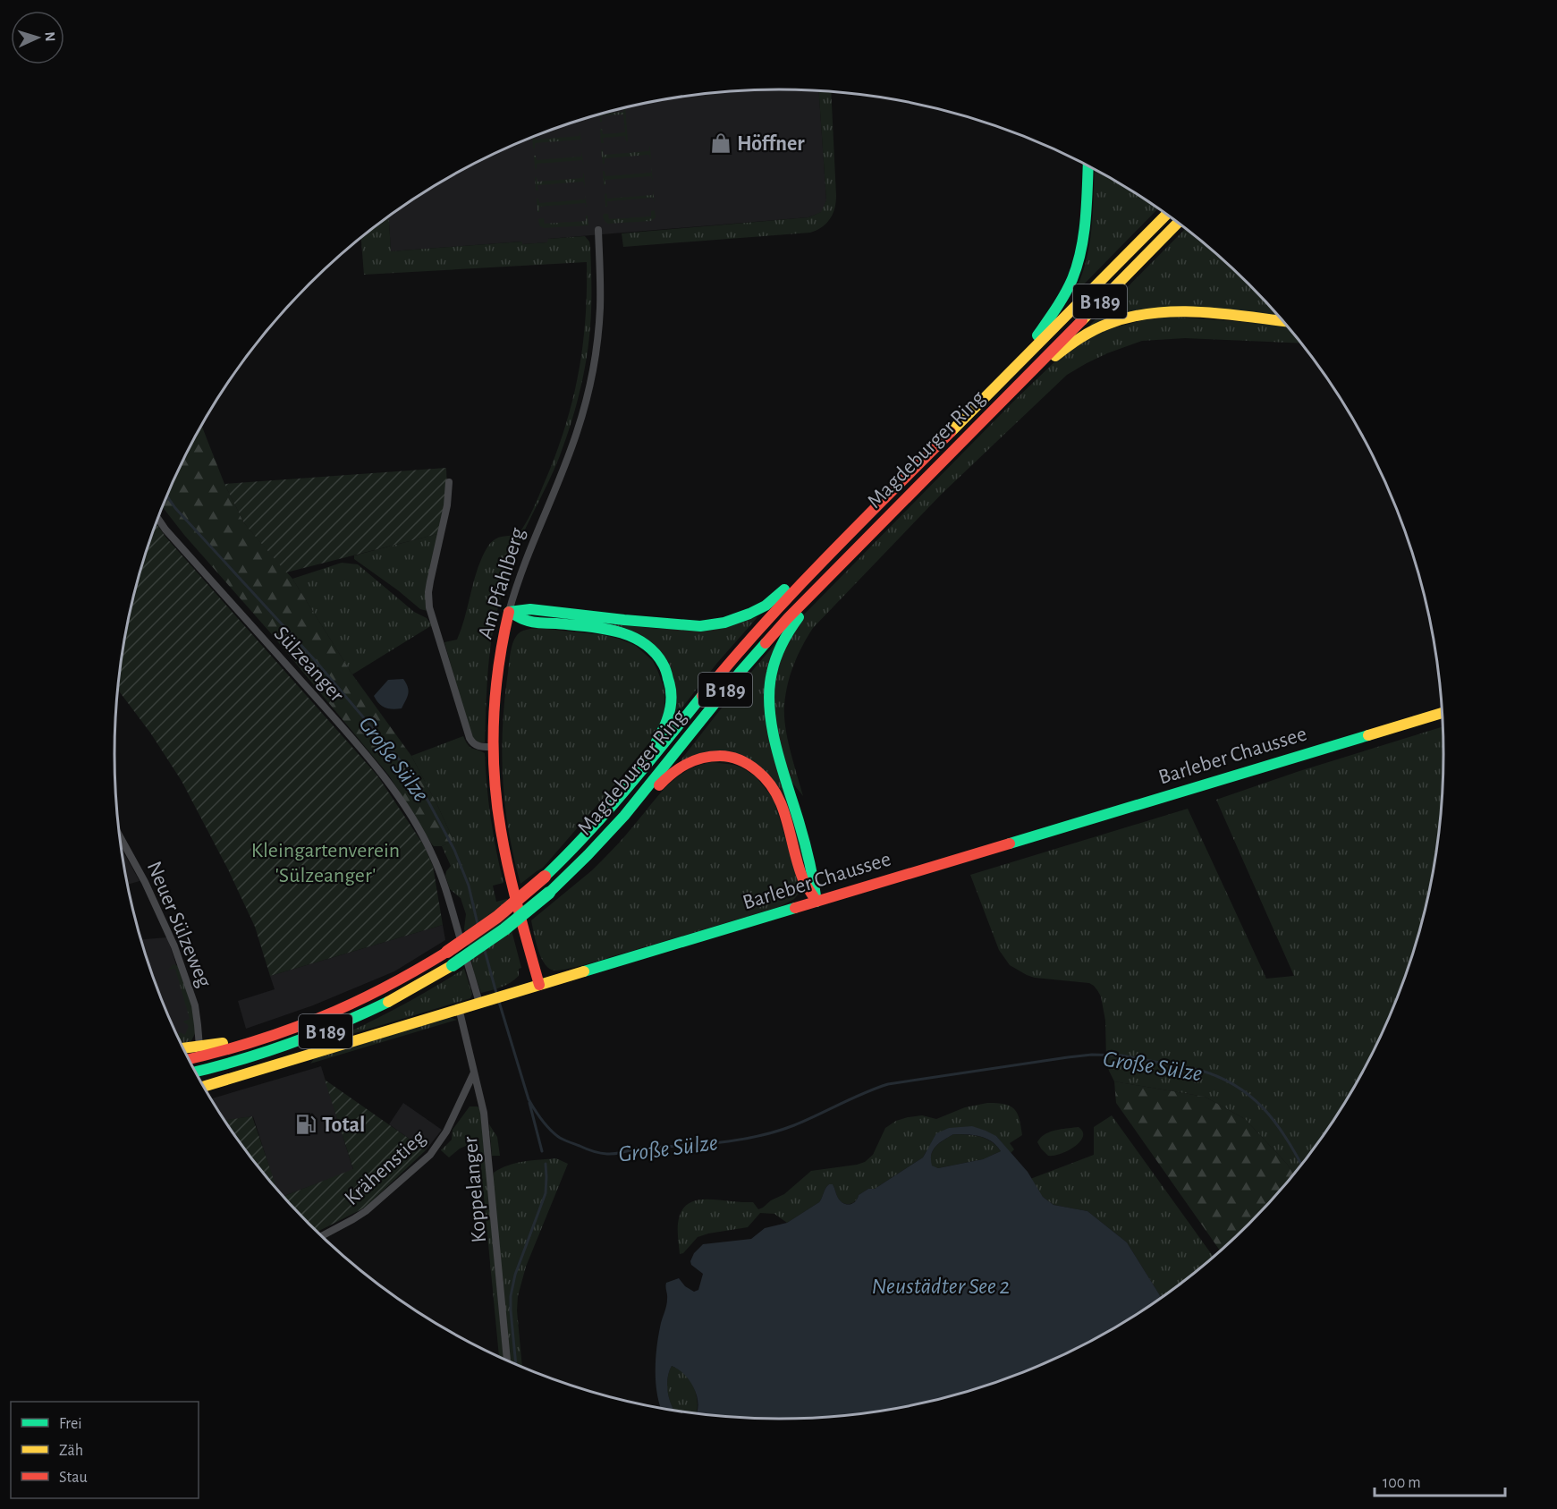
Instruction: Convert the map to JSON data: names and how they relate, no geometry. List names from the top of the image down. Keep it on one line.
{"streets":{"main road":["B 189","Magdeburger Ring","Am Pfahlberg","Barleber Chaussee"],"street":["Sülzeanger","Neuer Sülzeweg","Krähenstieg","Koppelanger"]},"crossings":[["Am Pfahlberg","Barleber Chaussee"],["Sülzeanger","Barleber Chaussee"],["Barleber Chaussee","Koppelanger"],["Krähenstieg","Koppelanger"]],"water":["Große Sülze","Neustädter See 2"],"parks":["Kleingartenverein 'Sülzeanger'"],"places":{"shop":["Höffner"],"fuel station":["Total"]},"legend":["Frei","Zäh","Stau"],"scale_bar":"100 m","north":"right"}
